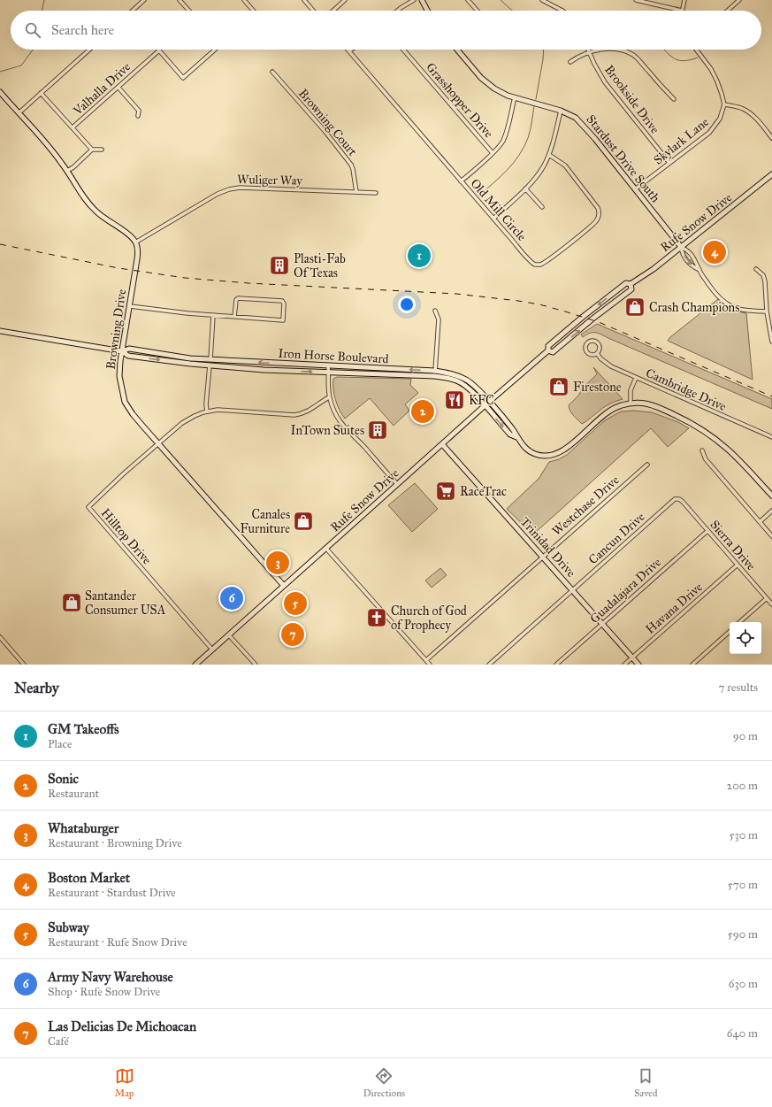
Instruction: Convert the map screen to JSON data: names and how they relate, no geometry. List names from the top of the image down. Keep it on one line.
{"streets":{"street":["Valhalla Drive","Brookside Drive","Grasshopper Drive","Browning Court","Skylark Lane","Stardust Drive South","Wuliger Way","Old Mill Circle","Rufe Snow Drive","Browning Drive","Iron Horse Boulevard","Cambridge Drive","Westchase Drive","Hilltop Drive","Cancun Drive","Sierra Drive","Trinidad Drive","Guadalajara Drive","Havana Drive"]},"crossings":[["Brookside Drive","Skylark Lane"],["Browning Court","Wuliger Way"],["Skylark Lane","Stardust Drive South"],["Stardust Drive South","Rufe Snow Drive"],["Wuliger Way","Browning Drive"],["Rufe Snow Drive","Browning Drive"],["Rufe Snow Drive","Iron Horse Boulevard"],["Rufe Snow Drive","Hilltop Drive"],["Rufe Snow Drive","Trinidad Drive"],["Browning Drive","Iron Horse Boulevard"],["Browning Drive","Hilltop Drive"],["Westchase Drive","Trinidad Drive"],["Cancun Drive","Sierra Drive"],["Cancun Drive","Trinidad Drive"],["Sierra Drive","Guadalajara Drive"],["Sierra Drive","Havana Drive"],["Trinidad Drive","Guadalajara Drive"],["Trinidad Drive","Havana Drive"]],"places":{"building":["Plasti-Fab Of Texas","InTown Suites"],"shop":["Crash Champions","Firestone","Canales Furniture","Santander Consumer USA"],"restaurant":["KFC"],"supermarket":["RaceTrac"],"church":["Church of God of Prophecy"]},"page":{"search":"Search here","pins":["4","1","2","3","6","5","7"],"heading":["Nearby","7 results"],"list":[{"mark":"1","name":"GM Takeoffs","note":"Place","value":"90 m"},{"mark":"2","name":"Sonic","note":"Restaurant","value":"200 m"},{"mark":"3","name":"Whataburger","note":"Restaurant · Browning Drive","value":"530 m"},{"mark":"4","name":"Boston Market","note":"Restaurant · Stardust Drive","value":"570 m"},{"mark":"5","name":"Subway","note":"Restaurant · Rufe Snow Drive","value":"590 m"},{"mark":"6","name":"Army Navy Warehouse","note":"Shop · Rufe Snow Drive","value":"630 m"},{"mark":"7","name":"Las Delicias De Michoacan","note":"Café","value":"640 m"}],"nav":["Map","Directions","Saved"]}}
